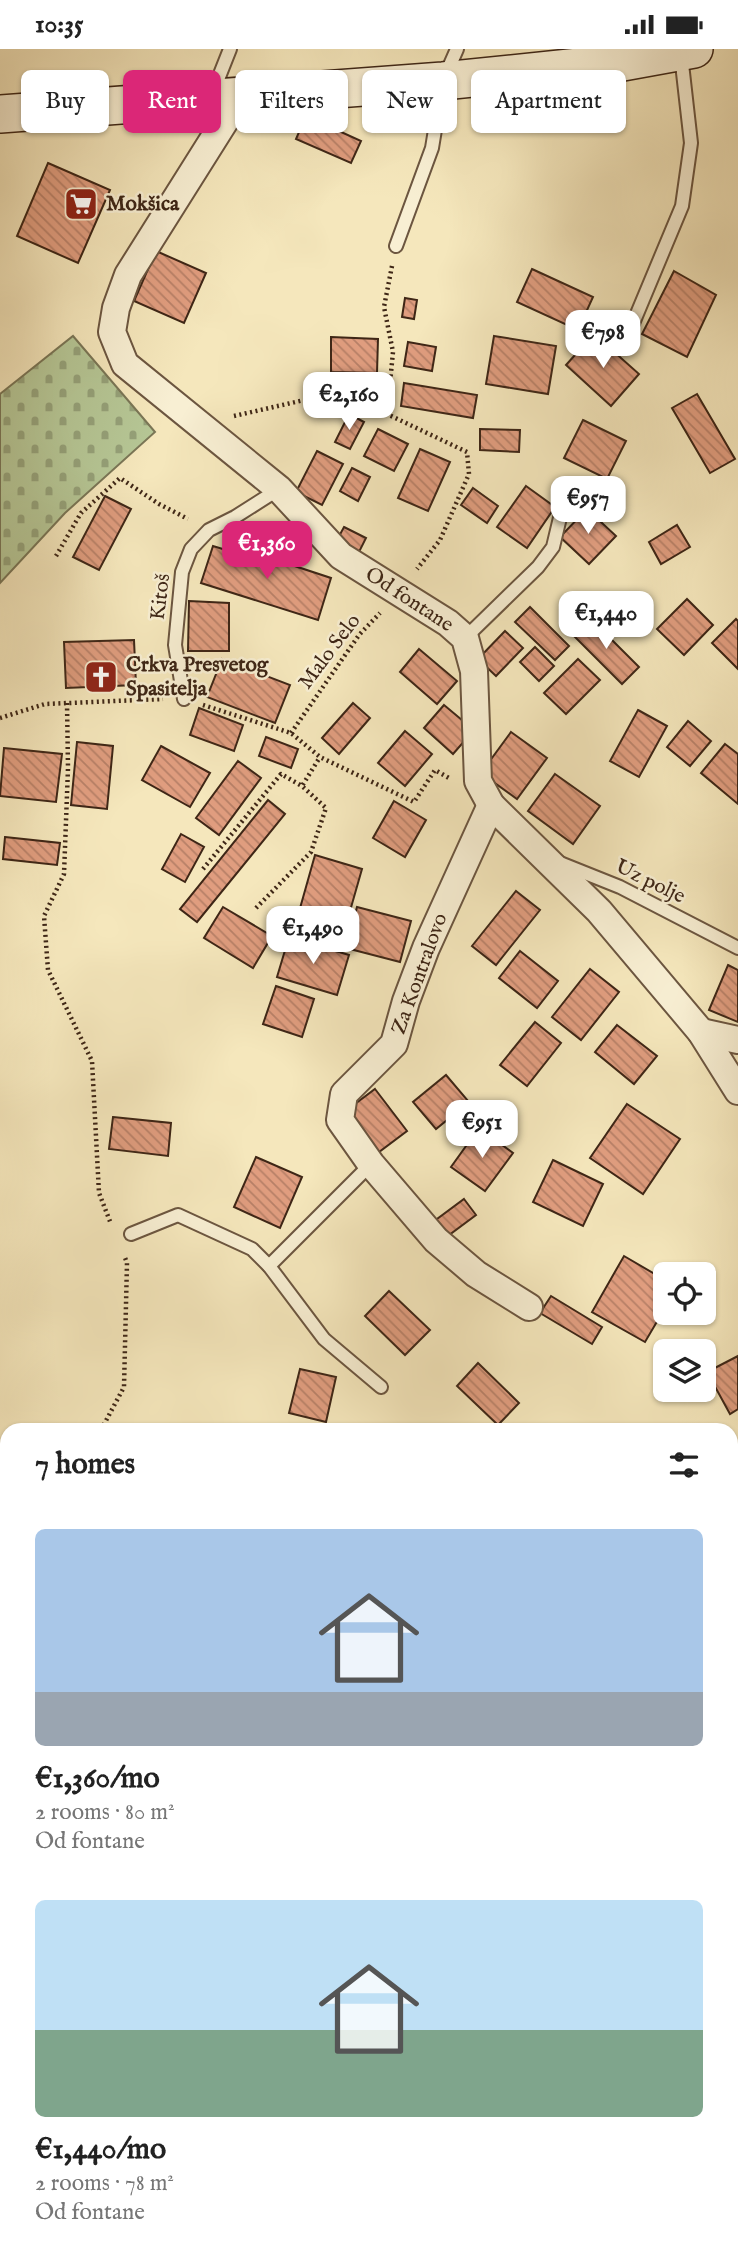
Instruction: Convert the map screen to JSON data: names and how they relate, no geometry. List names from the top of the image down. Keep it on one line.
{"streets":{"street":["Od fontane","Za Kontralovo"],"lane":["Kitoš","Uz polje"],"path":["Malo Selo"]},"crossings":[["Kitoš","Od fontane"],["Od fontane","Malo Selo"],["Od fontane","Uz polje"],["Od fontane","Za Kontralovo"]],"places":{"supermarket":["Mokšica"],"church":["Crkva Presvetog Spasitelja"]},"page":{"status":"10:35","chip":["Buy","Rent","Filters","New","Apartment"],"price":["€798","€2,160","€957","€1,360","€1,440","€1,490","€951"],"heading":"7 homes","list":[{"name":"€1,360/mo","note":"2 rooms · 80 m² · Od fontane"},{"name":"€1,440/mo","note":"2 rooms · 78 m² · Od fontane"}]}}
